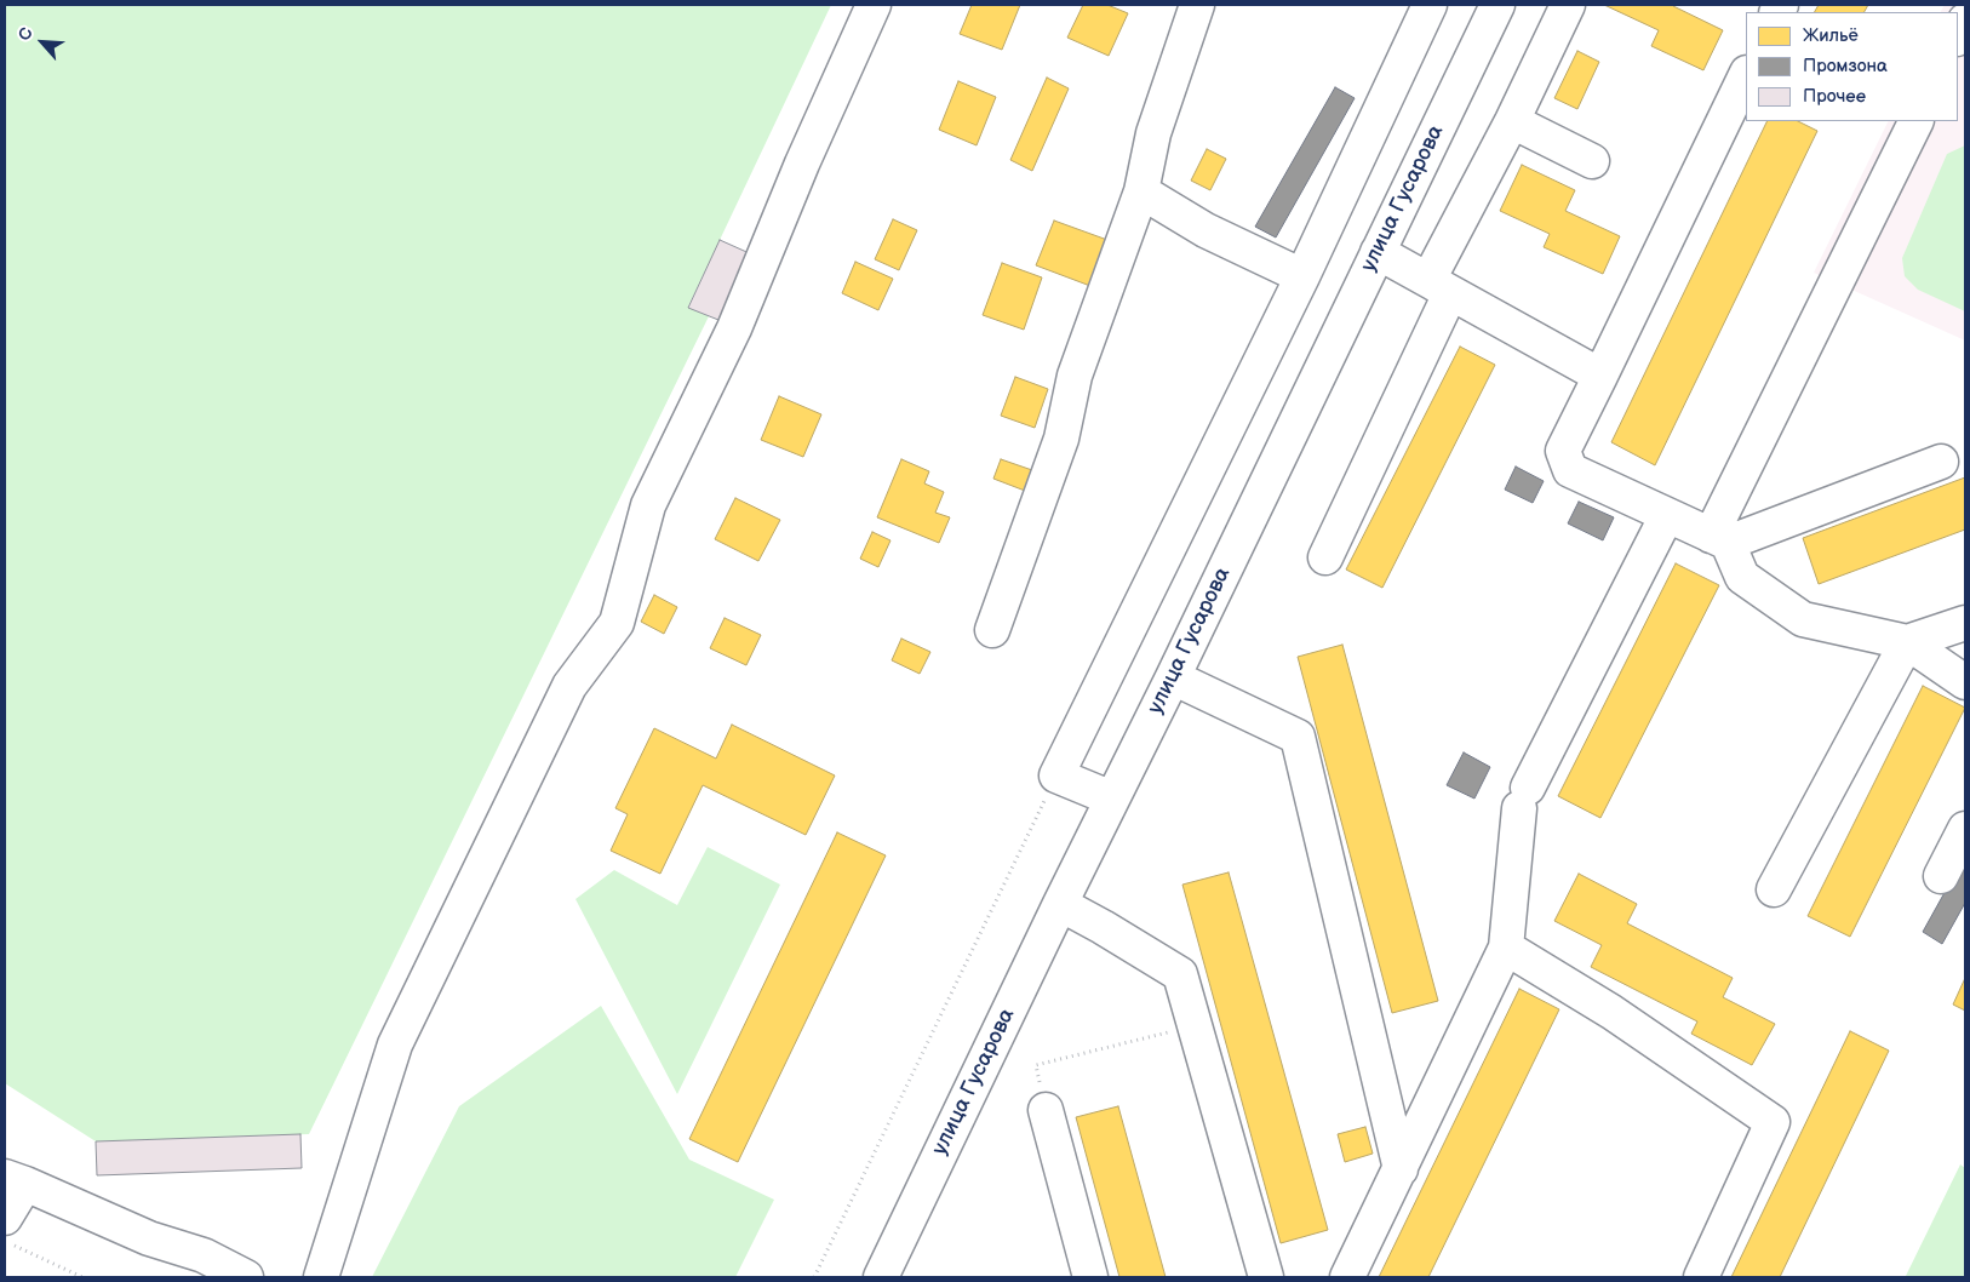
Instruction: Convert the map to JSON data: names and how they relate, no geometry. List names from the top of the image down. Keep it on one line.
{"streets":{"street":["улица Гусарова"]},"legend":["Жильё","Промзона","Прочее"],"north":"top left"}
